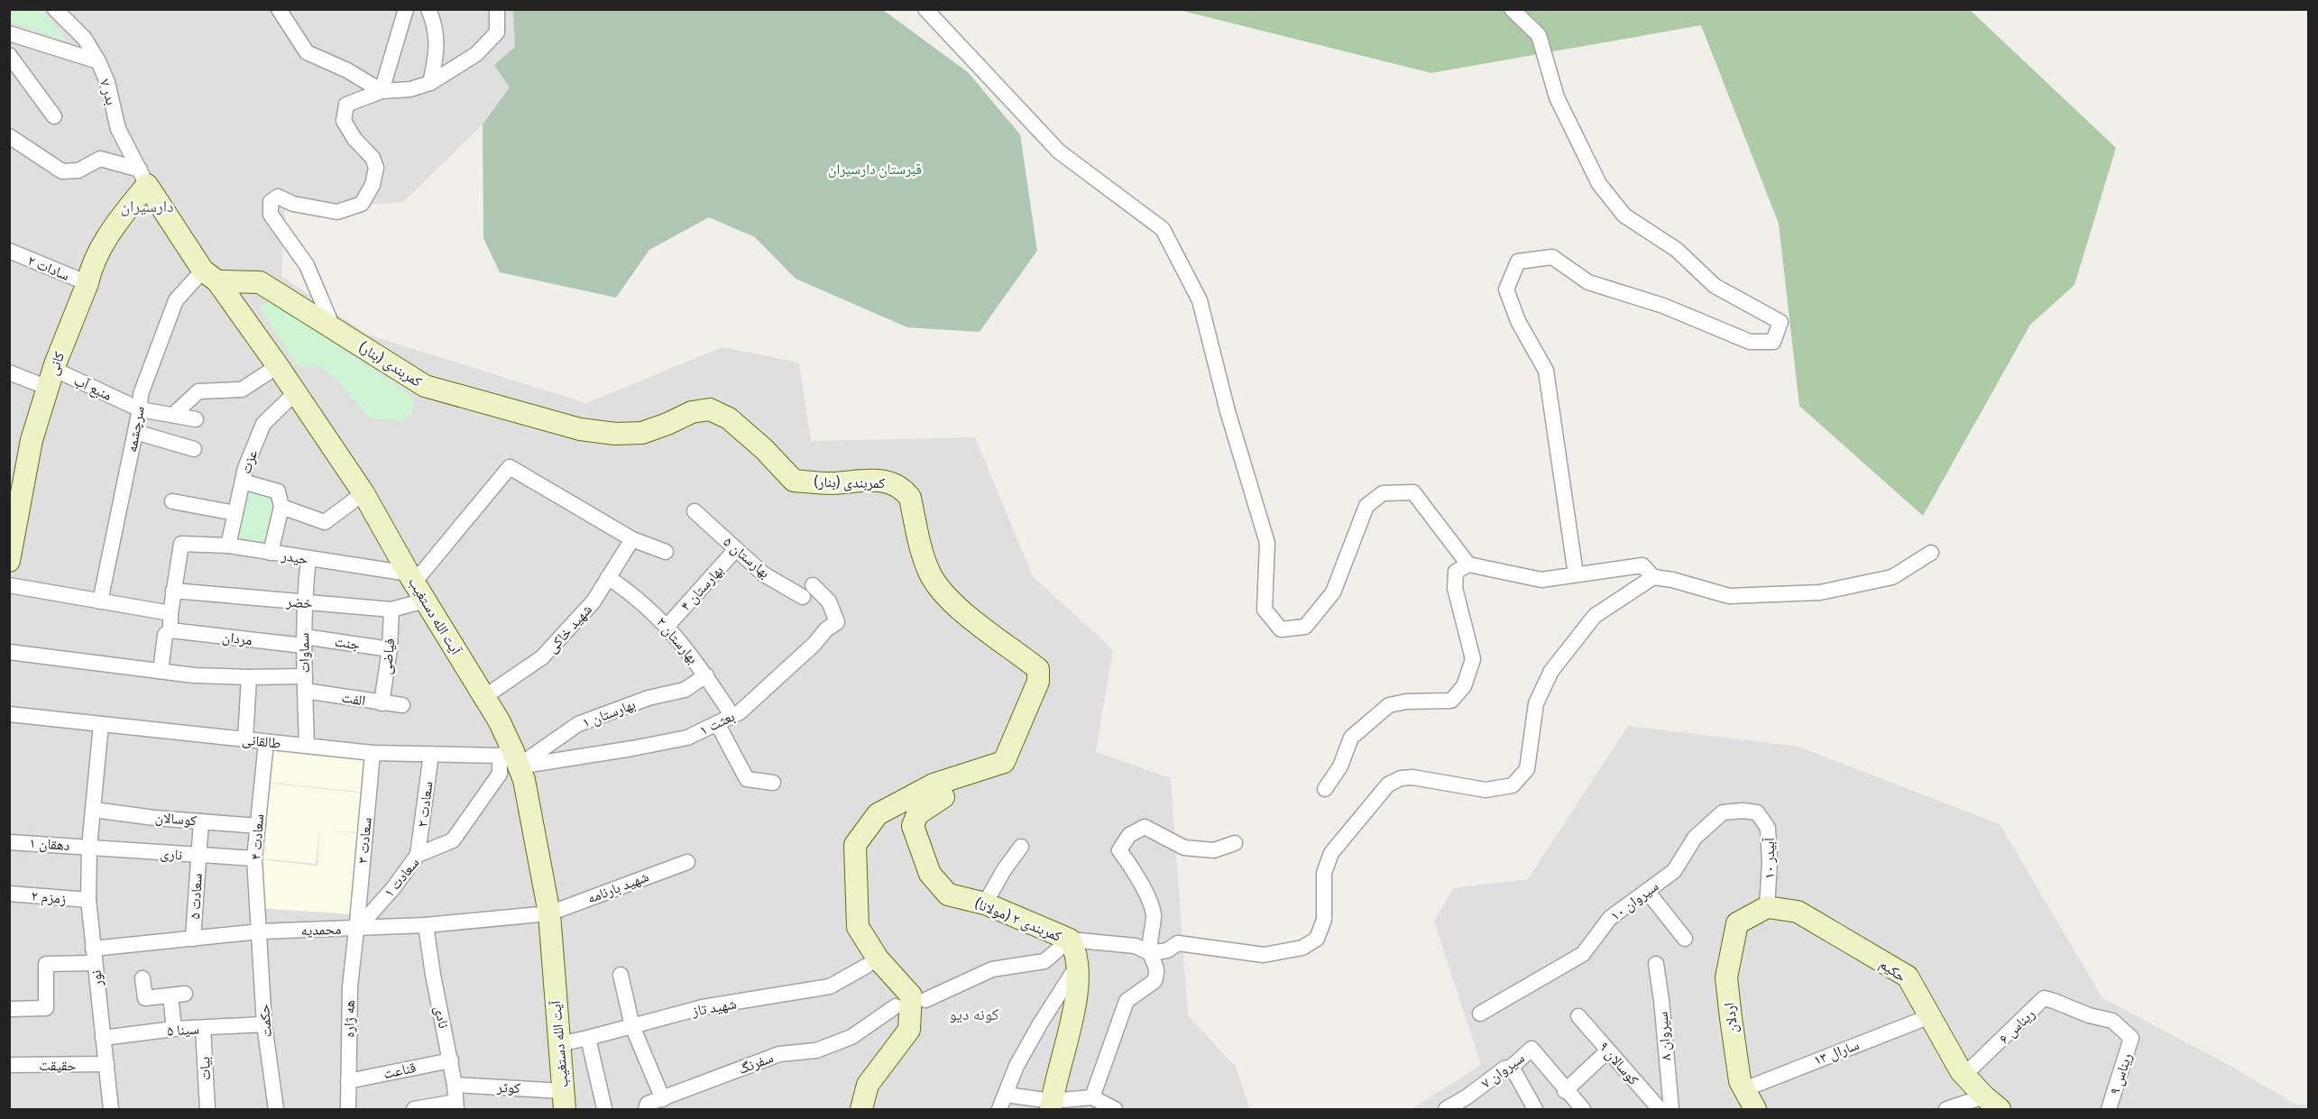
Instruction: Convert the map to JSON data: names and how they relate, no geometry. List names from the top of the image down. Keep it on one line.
{"streets":{"street":["بدر ۷","سادات ۲","کانی","کمربندی (بنار)","منبع آب","سرچشمه","عزت","حیدر","بهارستان ۵","بهارستان ۴","خضر","آیت الله دستغیب","شهید خاکی","مردان","بهارستان ۲","جنت","سماوات","فیاضی","الفت","بهارستان ۱","بعثت ۱","طالقانی","سعادت ۲","کوسالان","سعادت ۴","سعادت ۳","دهقان ۱","ناری","آبیدر ۱۰","سعادت ۱","شهید بارنامه","سعادت ۵","زمزم ۲","سیروان ۱۰","کمربندی ۲ (مولانا)","محمدیه","حکیم","نور","شهید تاز","نادی","اردلان","هه ژاره","حکمت","ریناس ۶","سینا ۵","سیروان ۸","سارال ۱۳","سفرنگ","کوسالان ۹","حقیقت","بیات","قناعت","سیروان ۷","ریناس ۹","کوثر"]},"crossings":[["بدر ۷","کانی"],["بدر ۷","آیت الله دستغیب"],["سادات ۲","کانی"],["کانی","منبع آب"],["کانی","آیت الله دستغیب"],["کمربندی (بنار)","سرچشمه"],["کمربندی (بنار)","آیت الله دستغیب"],["کمربندی (بنار)","کمربندی ۲ (مولانا)"],["منبع آب","سرچشمه"],["سرچشمه","آیت الله دستغیب"],["عزت","حیدر"],["عزت","آیت الله دستغیب"],["حیدر","خضر"],["حیدر","آیت الله دستغیب"],["حیدر","سماوات"],["بهارستان ۵","بهارستان ۴"],["بهارستان ۵","بعثت ۱"],["بهارستان ۴","بهارستان ۲"],["خضر","آیت الله دستغیب"],["خضر","سماوات"],["خضر","فیاضی"],["آیت الله دستغیب","شهید خاکی"],["آیت الله دستغیب","بهارستان ۱"],["آیت الله دستغیب","بعثت ۱"],["آیت الله دستغیب","طالقانی"],["آیت الله دستغیب","سعادت ۱"],["آیت الله دستغیب","شهید بارنامه"],["آیت الله دستغیب","محمدیه"],["آیت الله دستغیب","شهید تاز"],["آیت الله دستغیب","کوثر"],["شهید خاکی","بهارستان ۲"],["مردان","جنت"],["مردان","سماوات"],["بهارستان ۲","بهارستان ۱"],["بهارستان ۲","بعثت ۱"],["جنت","سماوات"],["جنت","فیاضی"],["سماوات","الفت"],["سماوات","طالقانی"],["فیاضی","الفت"],["بهارستان ۱","بعثت ۱"],["بهارستان ۱","طالقانی"],["بهارستان ۱","سعادت ۱"],["بعثت ۱","طالقانی"],["بعثت ۱","سعادت ۱"],["طالقانی","سعادت ۲"],["طالقانی","سعادت ۴"],["طالقانی","سعادت ۳"],["طالقانی","سعادت ۱"],["طالقانی","نور"],["سعادت ۲","سعادت ۱"],["کوسالان","سعادت ۴"],["کوسالان","سعادت ۵"],["کوسالان","نور"],["سعادت ۴","ناری"],["سعادت ۴","محمدیه"],["سعادت ۴","حکمت"],["سعادت ۳","سعادت ۱"],["سعادت ۳","محمدیه"],["سعادت ۳","هه ژاره"],["دهقان ۱","ناری"],["دهقان ۱","نور"],["ناری","سعادت ۵"],["ناری","نور"],["آبیدر ۱۰","سیروان ۱۰"],["آبیدر ۱۰","حکیم"],["آبیدر ۱۰","اردلان"],["سعادت ۱","محمدیه"],["سعادت ۱","هه ژاره"],["شهید بارنامه","محمدیه"],["سعادت ۵","محمدیه"],["زمزم ۲","نور"],["محمدیه","نور"],["محمدیه","نادی"],["محمدیه","هه ژاره"],["محمدیه","حکمت"],["حکیم","اردلان"],["حکیم","ریناس ۶"],["حکیم","سارال ۱۳"],["نور","سینا ۵"],["نور","حقیقت"],["نادی","قناعت"],["نادی","کوثر"],["اردلان","سارال ۱۳"],["هه ژاره","قناعت"],["حکمت","سینا ۵"],["ریناس ۶","ریناس ۹"],["سینا ۵","بیات"]],"districts":["دارسیران","کونه دیو"],"parks":["قبرستان دارسیران"]}
